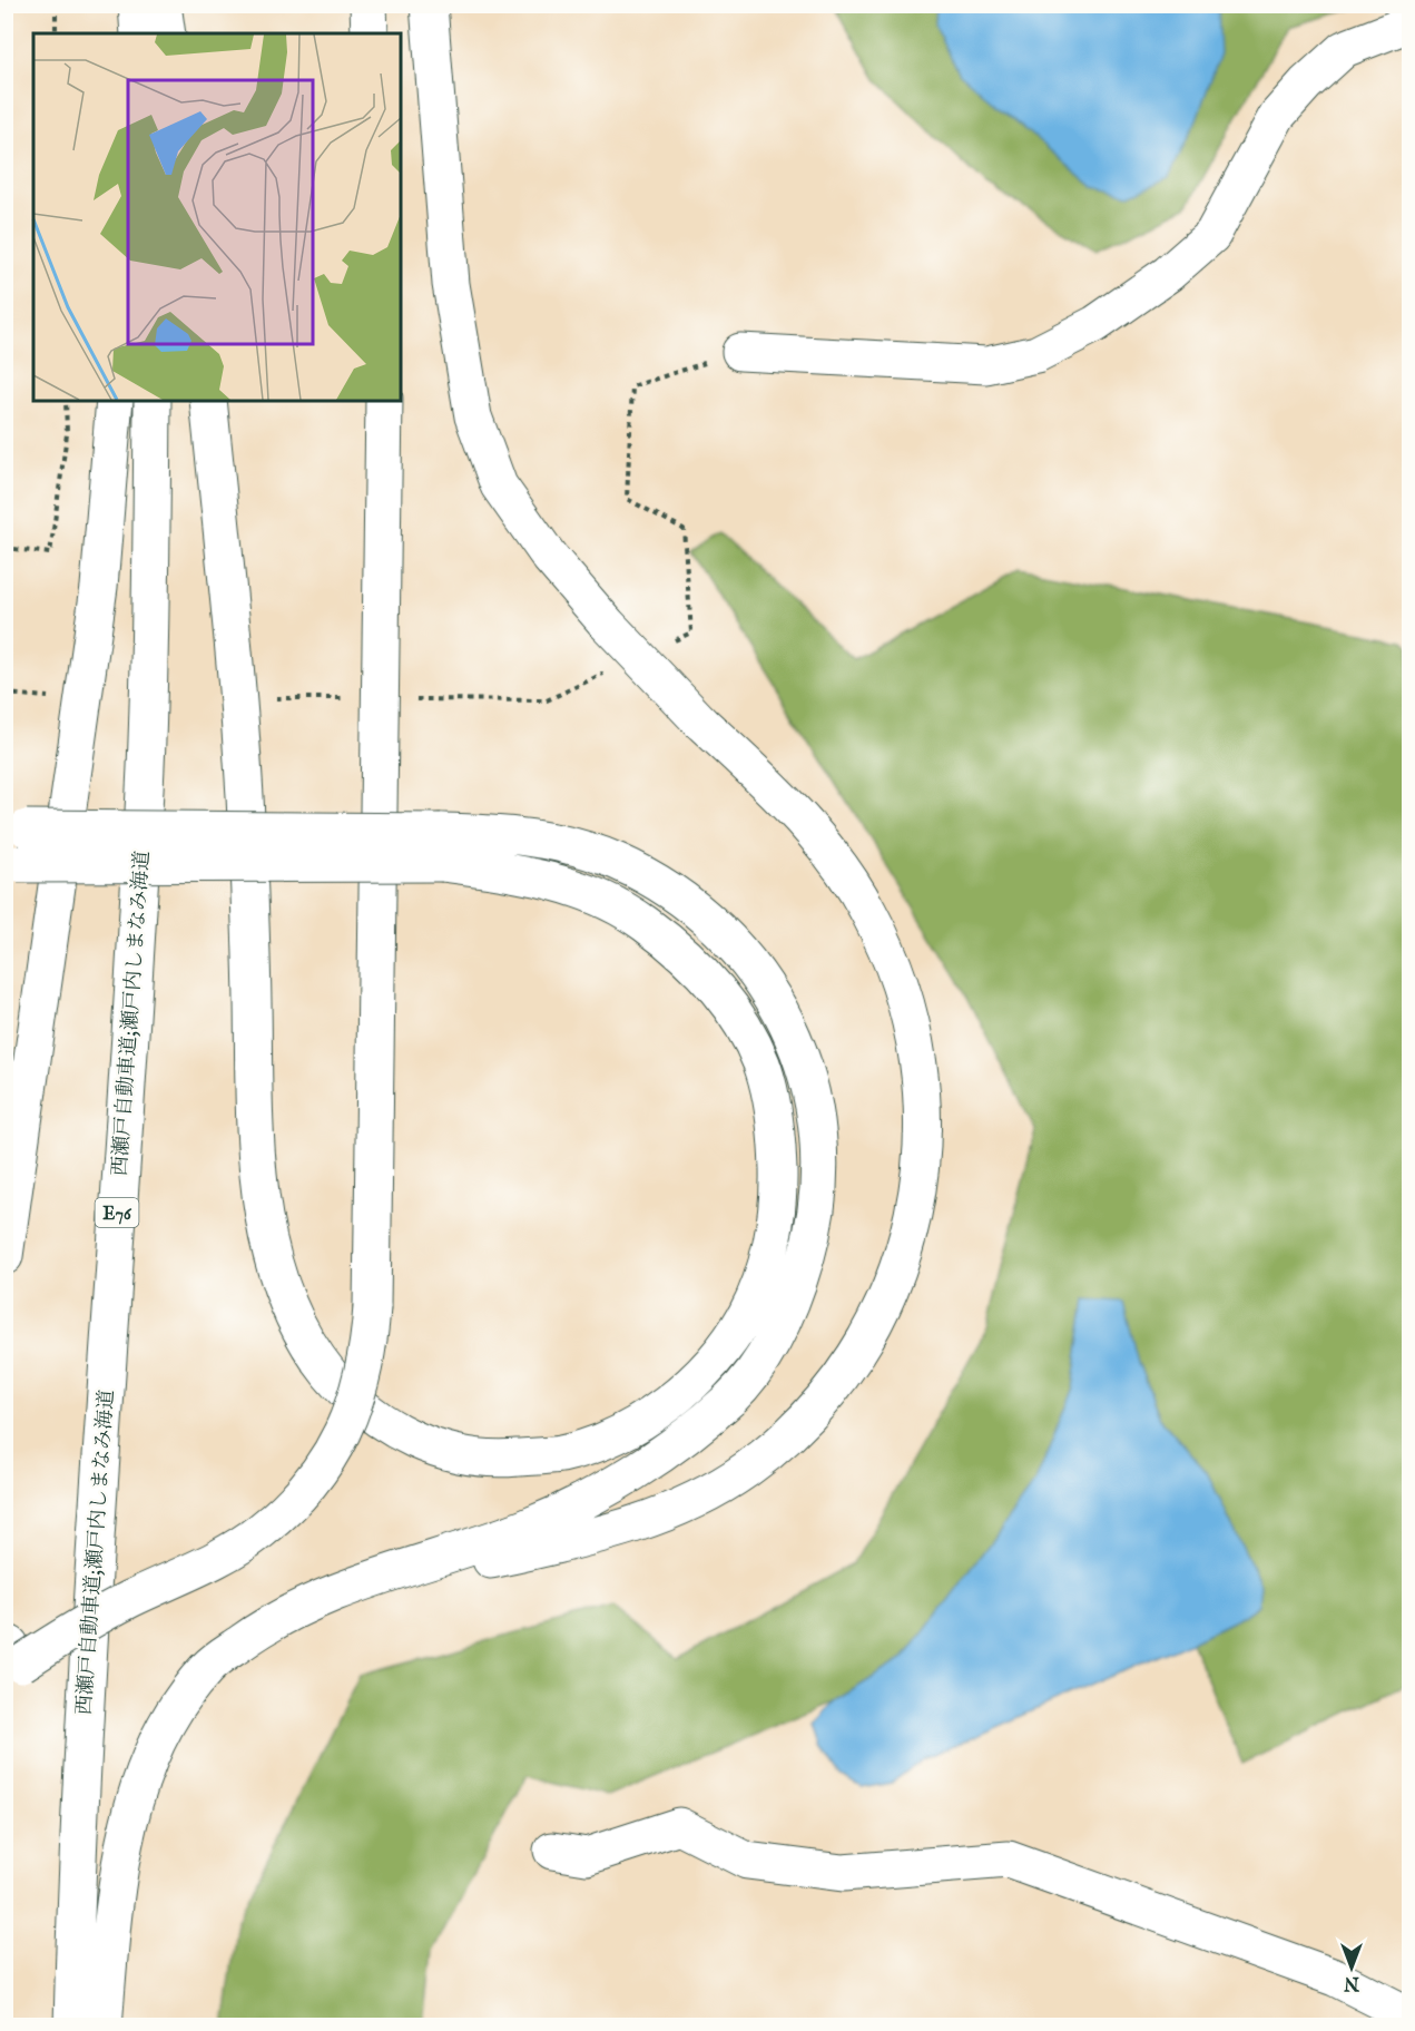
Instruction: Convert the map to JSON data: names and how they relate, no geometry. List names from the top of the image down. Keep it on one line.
{"streets":{"main road":["西瀬戸自動車道;瀬戸内しまなみ海道","E76"]},"north":"bottom"}
